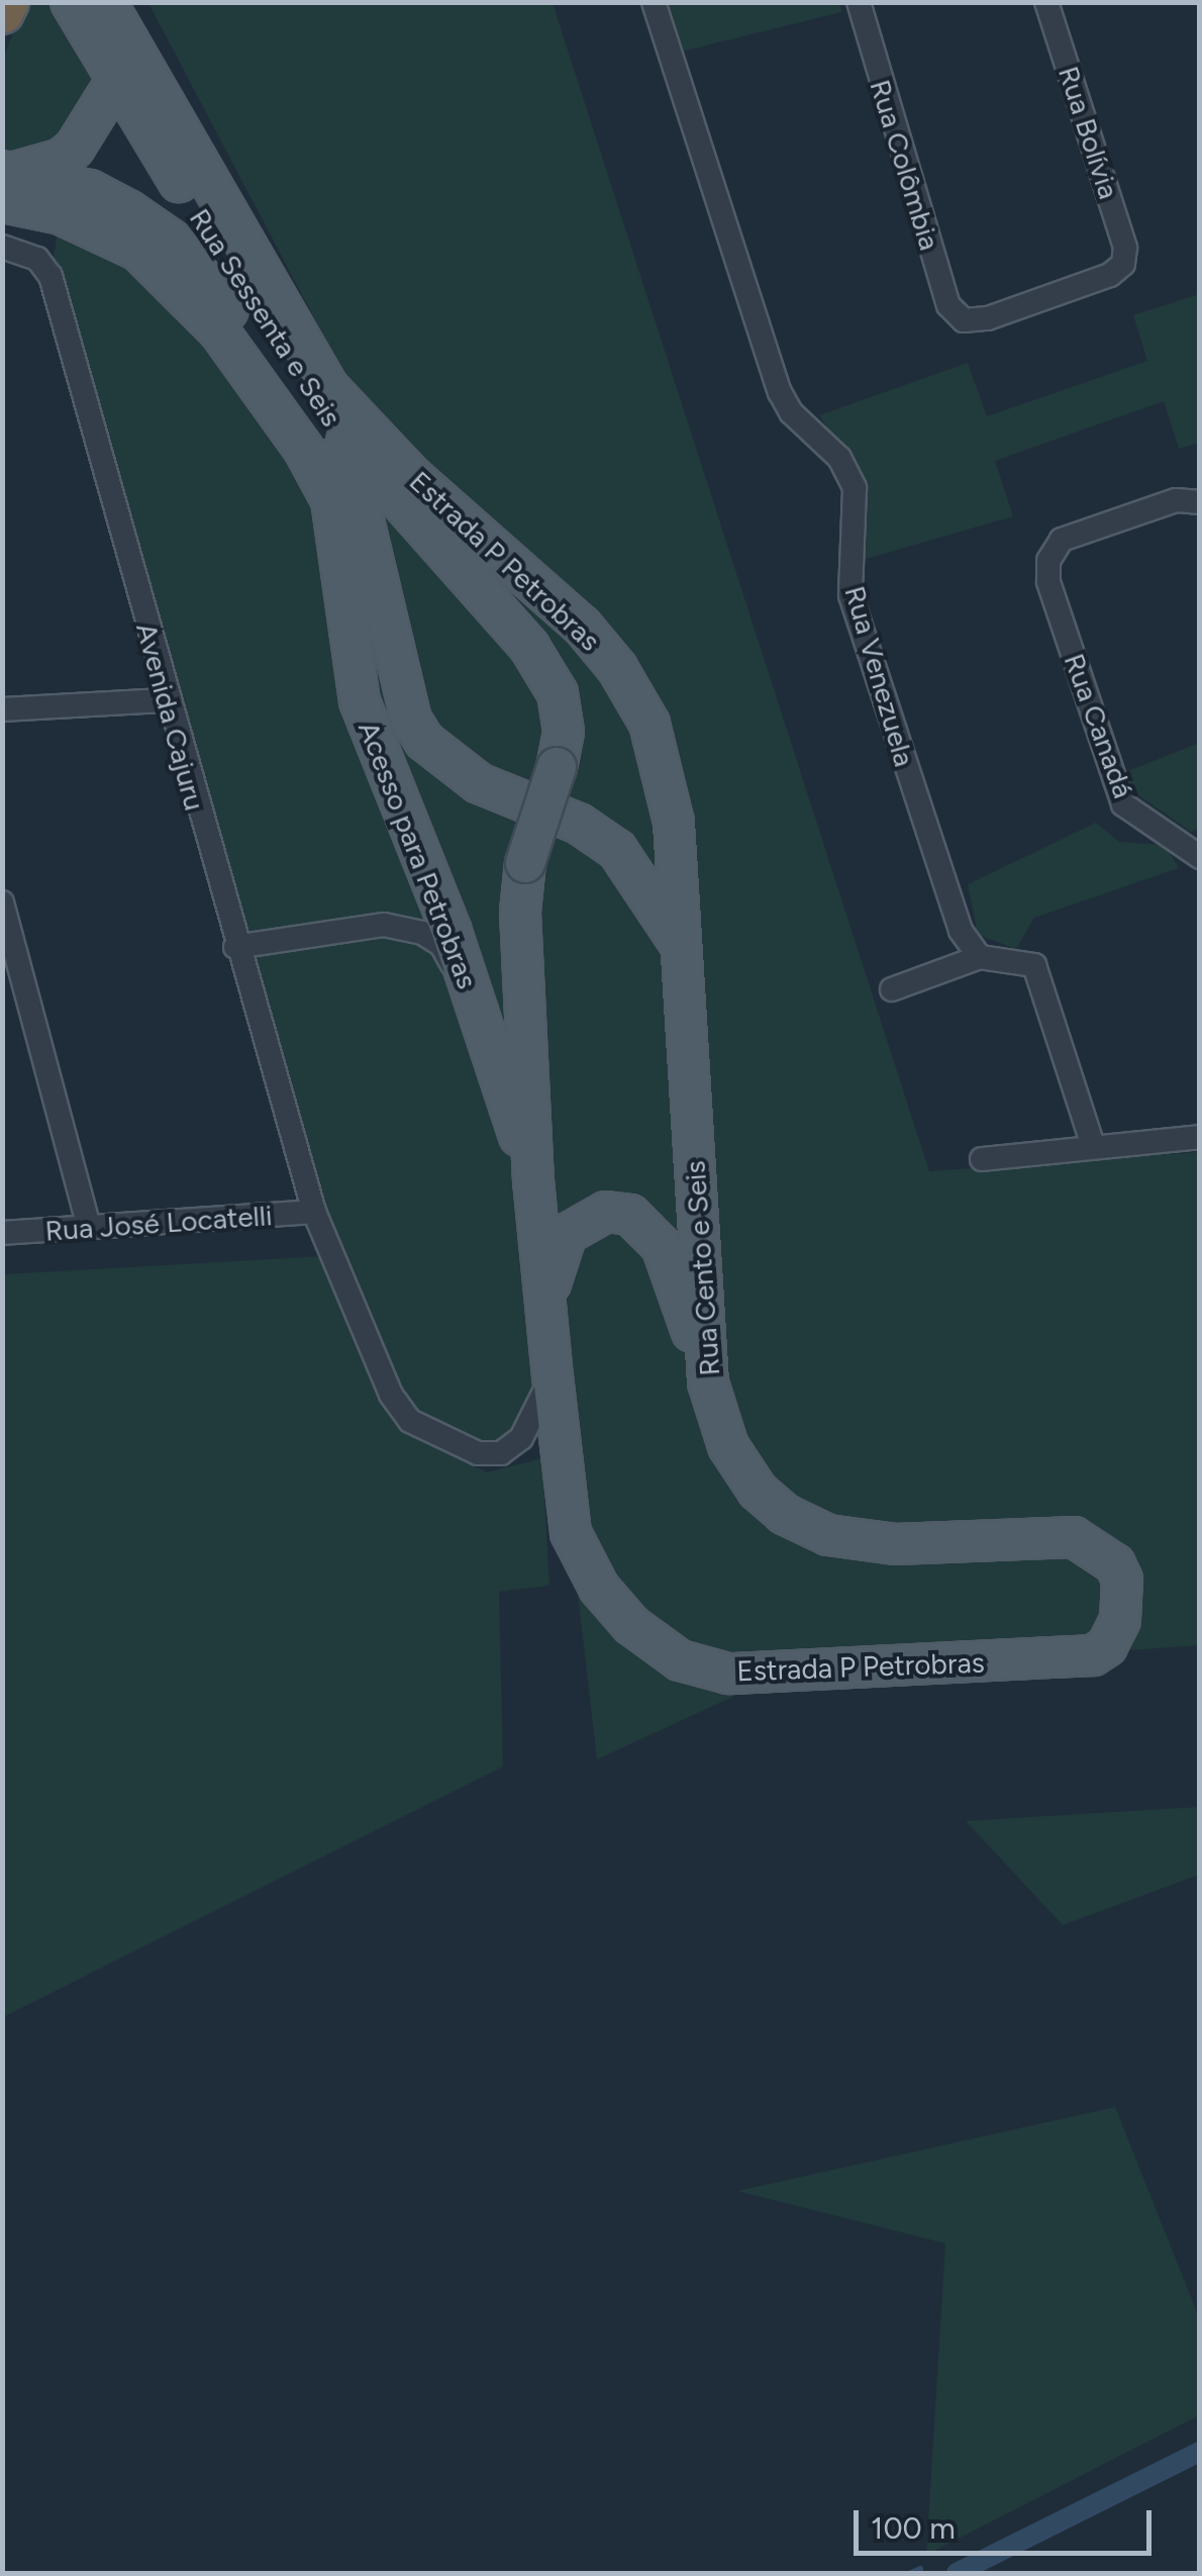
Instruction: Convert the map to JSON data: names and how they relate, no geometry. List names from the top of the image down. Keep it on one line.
{"streets":{"main road":["Rua Sessenta e Seis","Estrada P Petrobras","Acesso para Petrobras","Rua Cento e Seis"],"street":["Rua Bolívia","Rua Colômbia","Rua Venezuela","Avenida Cajuru","Rua Canadá","Rua José Locatelli"]},"crossings":[["Rua Bolívia","Rua Colômbia"],["Rua Sessenta e Seis","Acesso para Petrobras"],["Estrada P Petrobras","Acesso para Petrobras"],["Estrada P Petrobras","Rua Cento e Seis"],["Avenida Cajuru","Acesso para Petrobras"],["Avenida Cajuru","Rua José Locatelli"]],"scale_bar":"100 m"}
